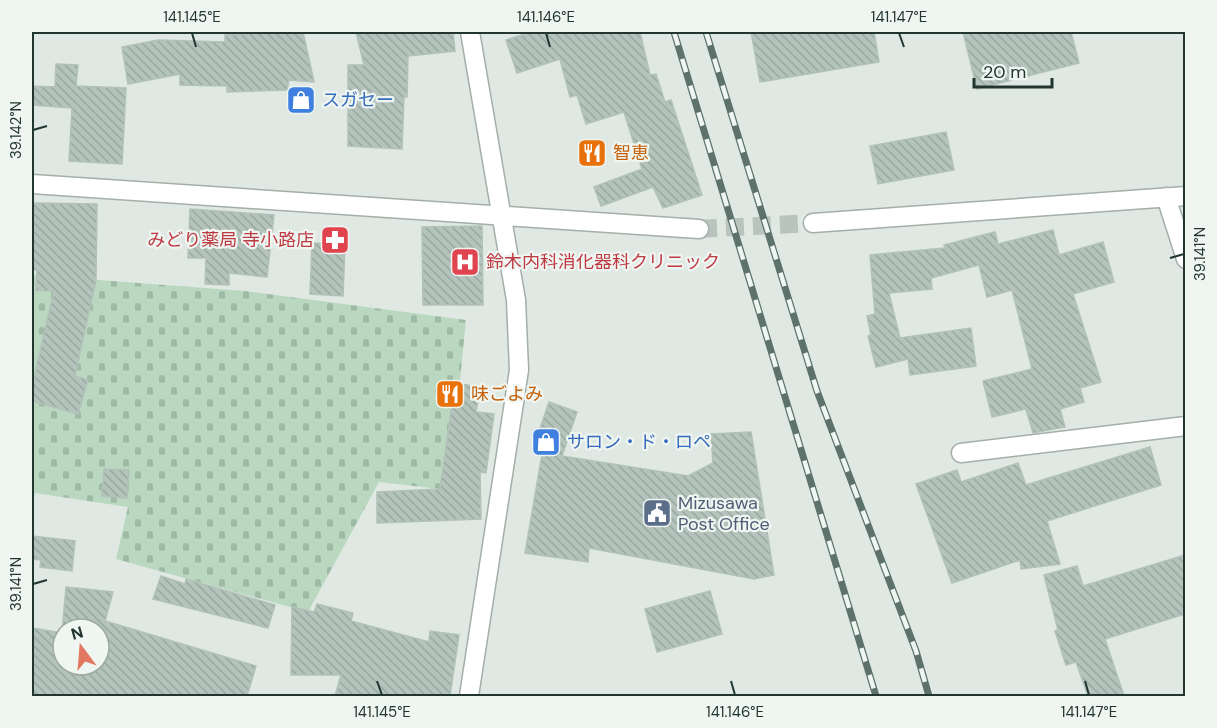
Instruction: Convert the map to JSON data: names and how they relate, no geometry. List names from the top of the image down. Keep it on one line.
{"places":{"shop":["スガセー","サロン・ド・ロペ"],"restaurant":["智恵","味ごよみ"],"pharmacy":["みどり薬局 寺小路店"],"hospital":["鈴木内科消化器科クリニック"],"public building":["Mizusawa Post Office"]},"scale_bar":"20 m","north":"top","coordinates":["141.145°E","141.146°E","141.147°E","39.142°N","39.141°N"]}
